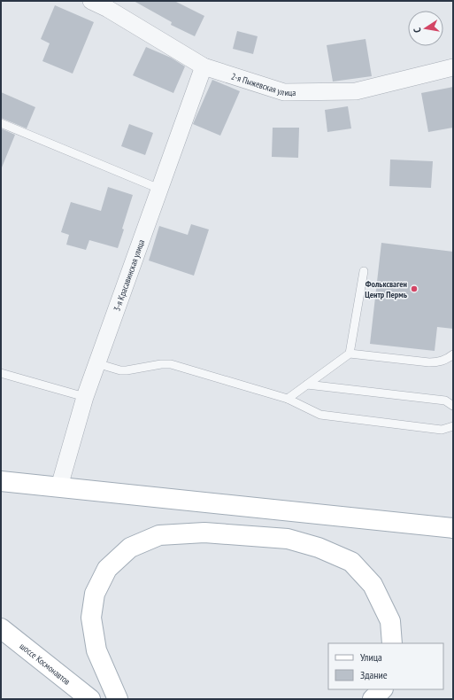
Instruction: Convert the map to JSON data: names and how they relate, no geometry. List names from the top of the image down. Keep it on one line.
{"streets":{"main road":["шоссе Космонавтов"],"street":["2-я Пыжевская улица","3-я Красавинская улица"]},"crossings":[["2-я Пыжевская улица","3-я Красавинская улица"]],"places":["Фольксваген Центр Пермь"],"legend":["Улица","Здание"],"north":"left"}
